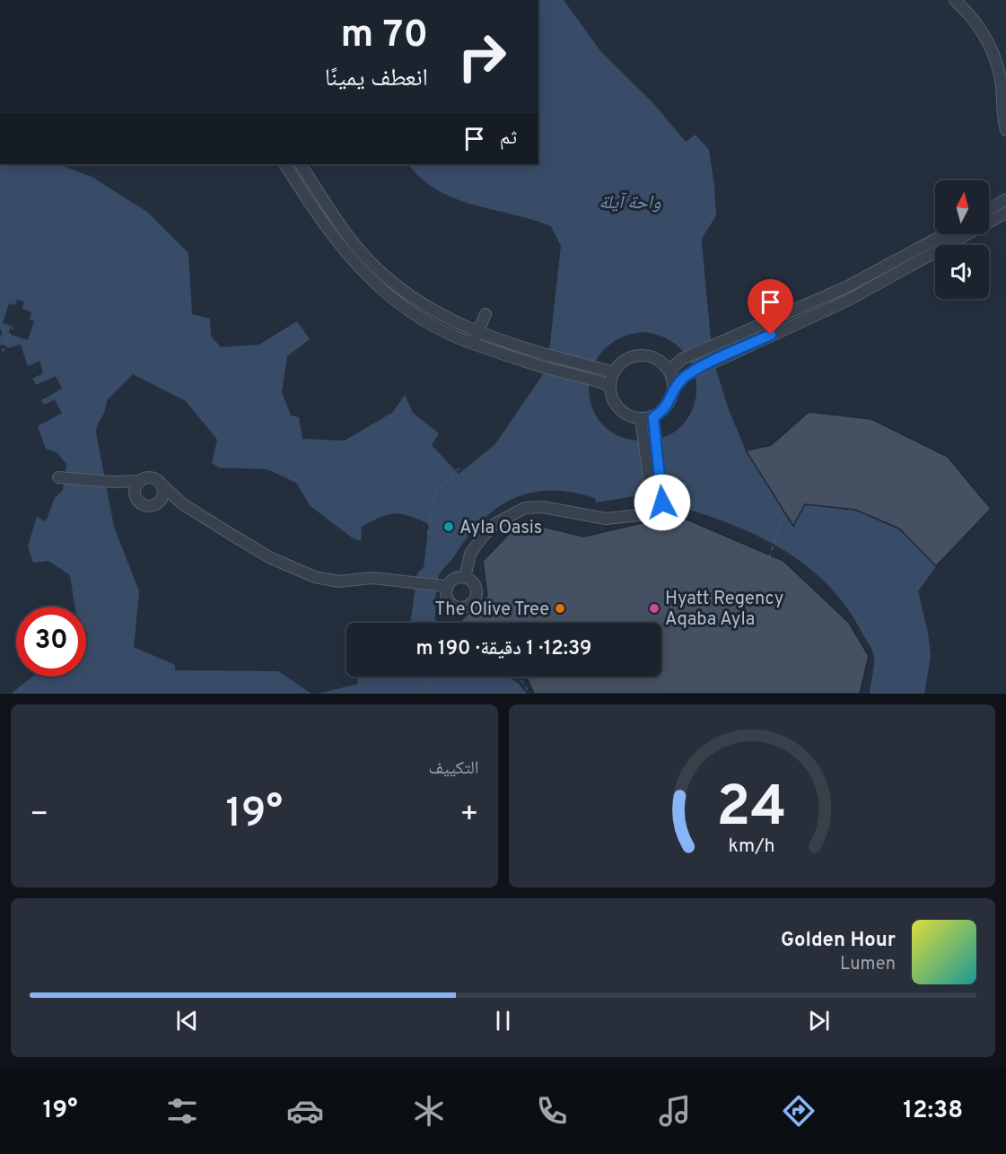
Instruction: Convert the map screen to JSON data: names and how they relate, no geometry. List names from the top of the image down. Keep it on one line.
{"water":["واحة آيلة"],"places":["Ayla Oasis","The Olive Tree","Hyatt Regency Aqaba Ayla"],"north":"top","page":{"turn":["70 m","انعطف يمينًا"],"then":"ثم","limit":"30","trip":"12:39 · 1 دقيقة · 190 m","tile":"التكييف","heat":["−","19°","+"],"song":["Golden Hour","Lumen"],"tabs":["12:38","19°"],"gauge":["24","km/h"]}}
